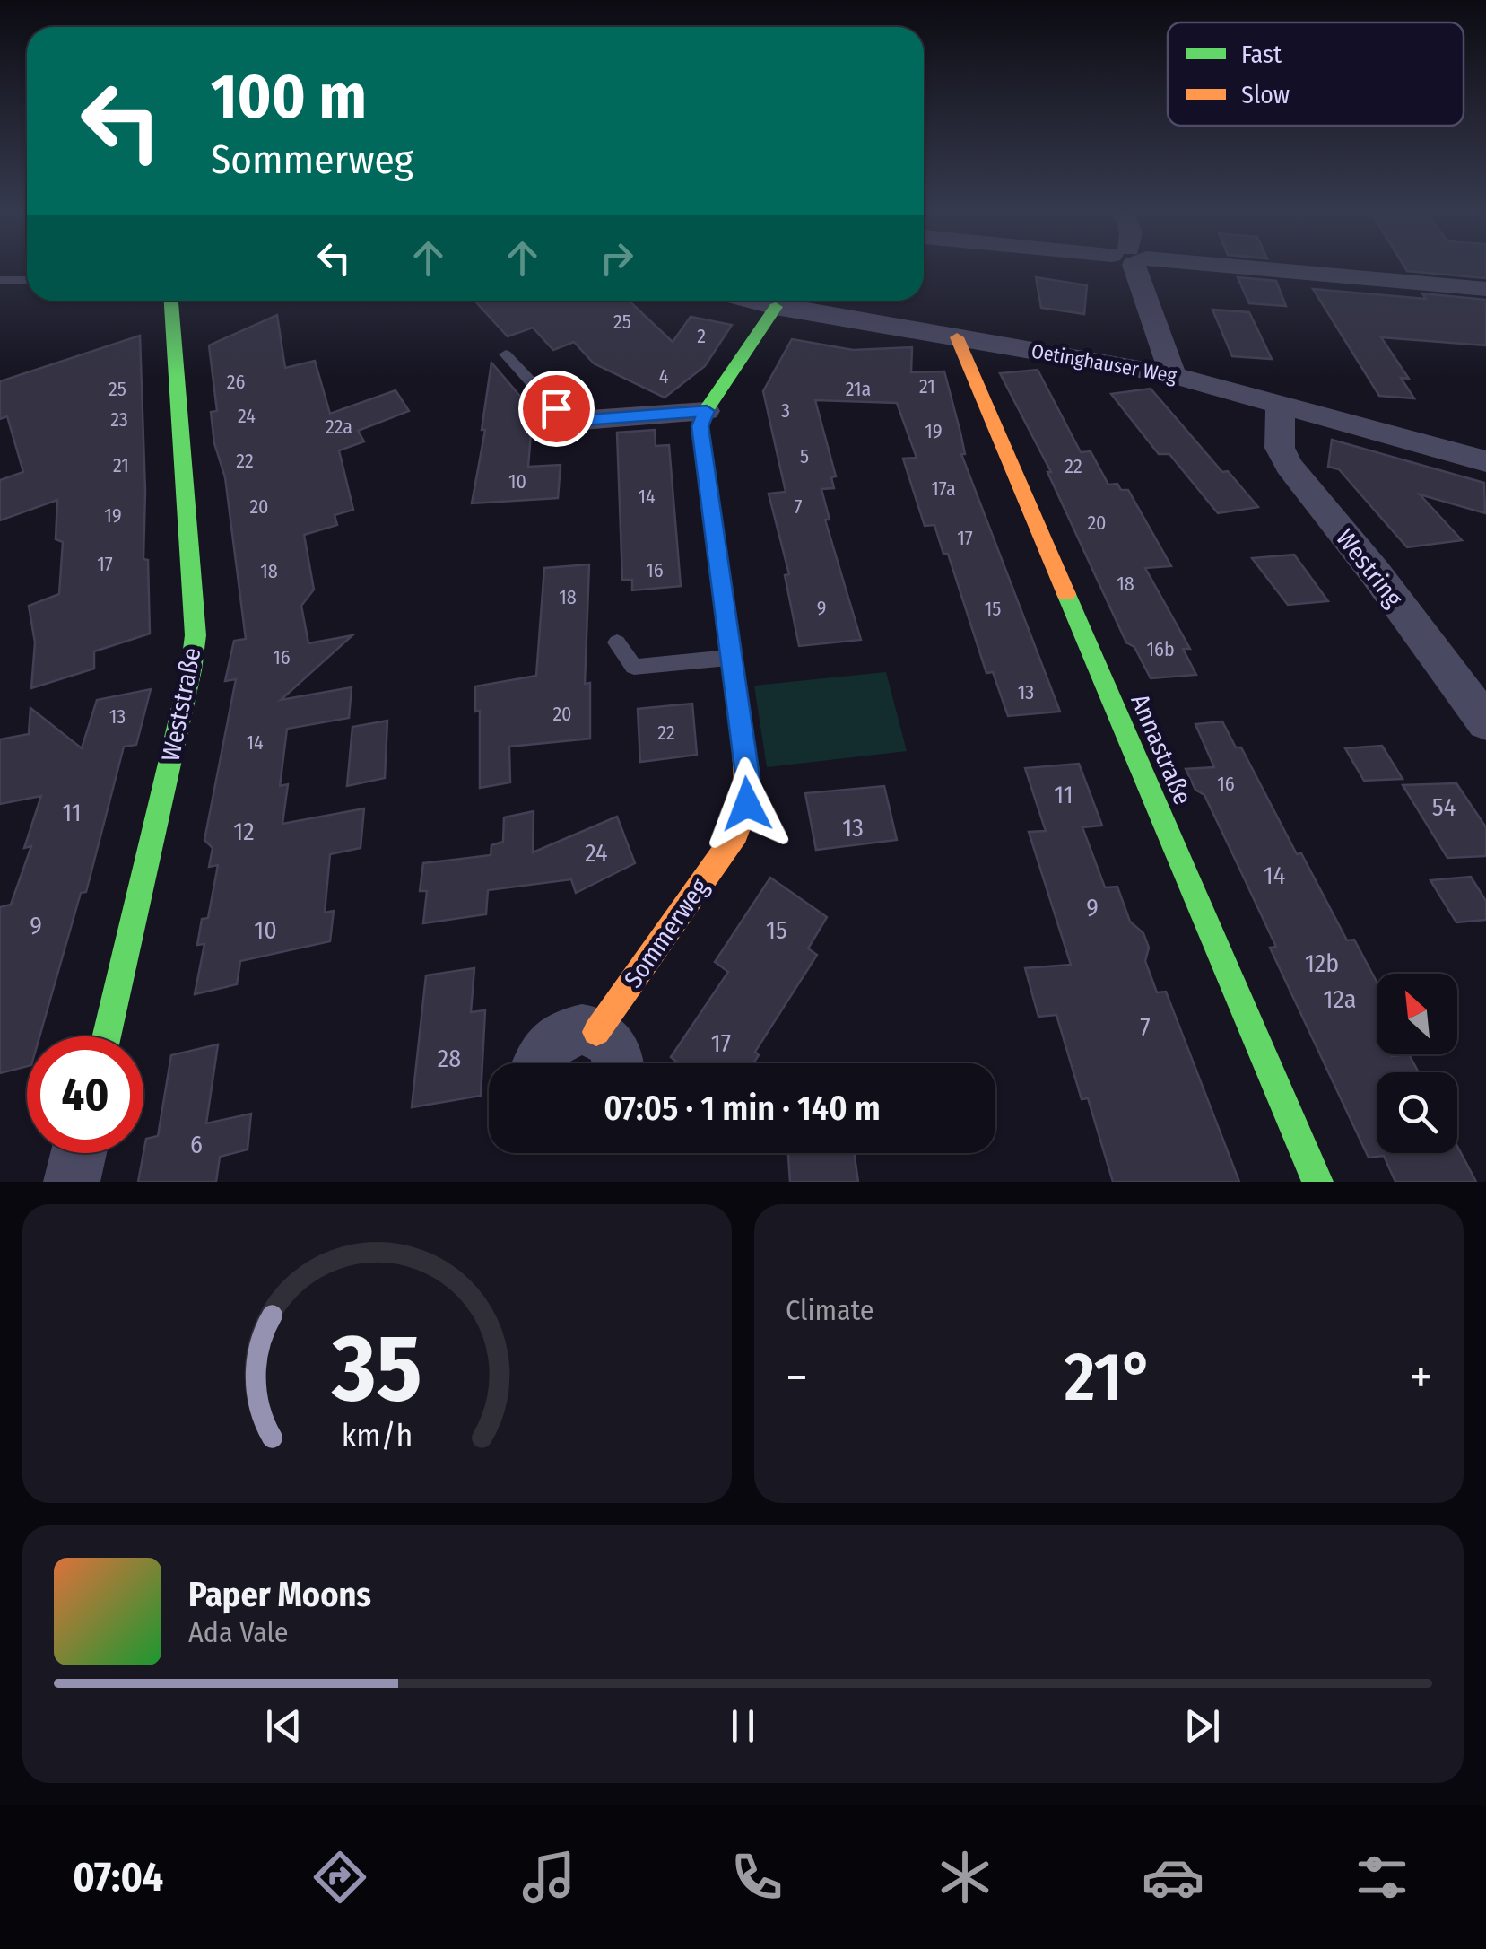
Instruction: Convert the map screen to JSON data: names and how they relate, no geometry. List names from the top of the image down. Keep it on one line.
{"streets":{"street":["Oetinghauser Weg","Westring","Weststraße","Annastraße","Sommerweg"]},"crossings":[["Oetinghauser Weg","Westring"],["Oetinghauser Weg","Annastraße"]],"house_numbers":["25","2","4","26","21","25","21a","3","24","23","22a","19","5","22","21","22","10","17a","14","20","7","19","20","17","17","16","18","18","18","9","15","16b","16","13","20","13","22","14","16","11","54","11","13","12","24","14","9","9","10","15","12b","12a","7","17","28","6"],"legend":["Fast","Slow"],"north":"top left","page":{"turn":["100 m","Sommerweg"],"limit":"40","trip":"07:05 · 1 min · 140 m","tile":"Climate","heat":["−","21°","+"],"song":["Paper Moons","Ada Vale"],"tabs":"07:04","gauge":["35","km/h"]}}
